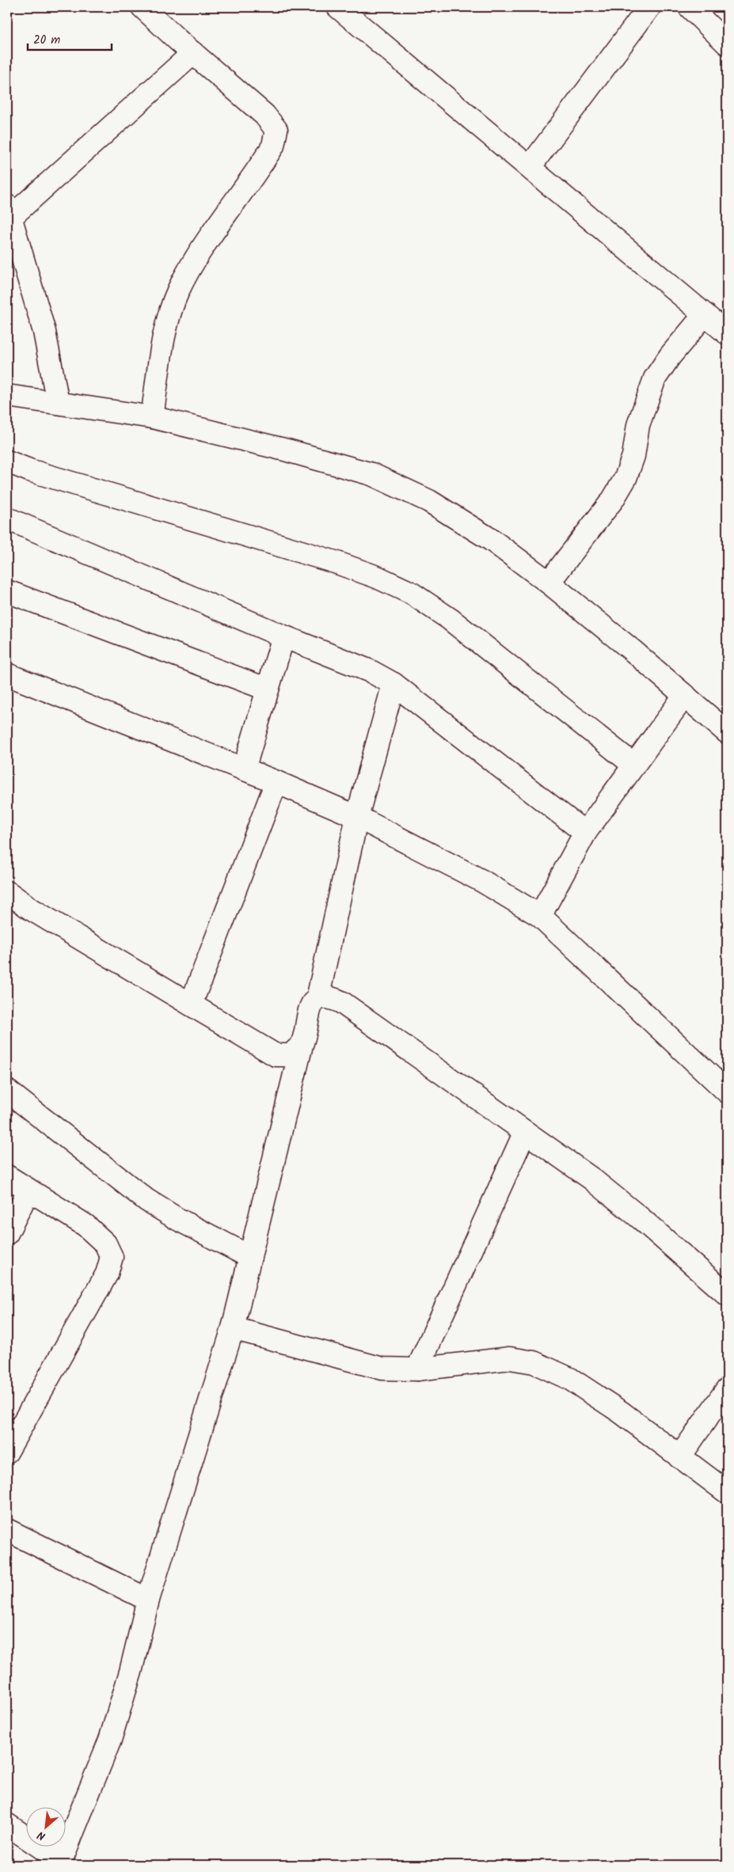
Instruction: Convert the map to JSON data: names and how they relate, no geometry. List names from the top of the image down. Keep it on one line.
{"scale_bar":"20 m","north":"bottom left"}
